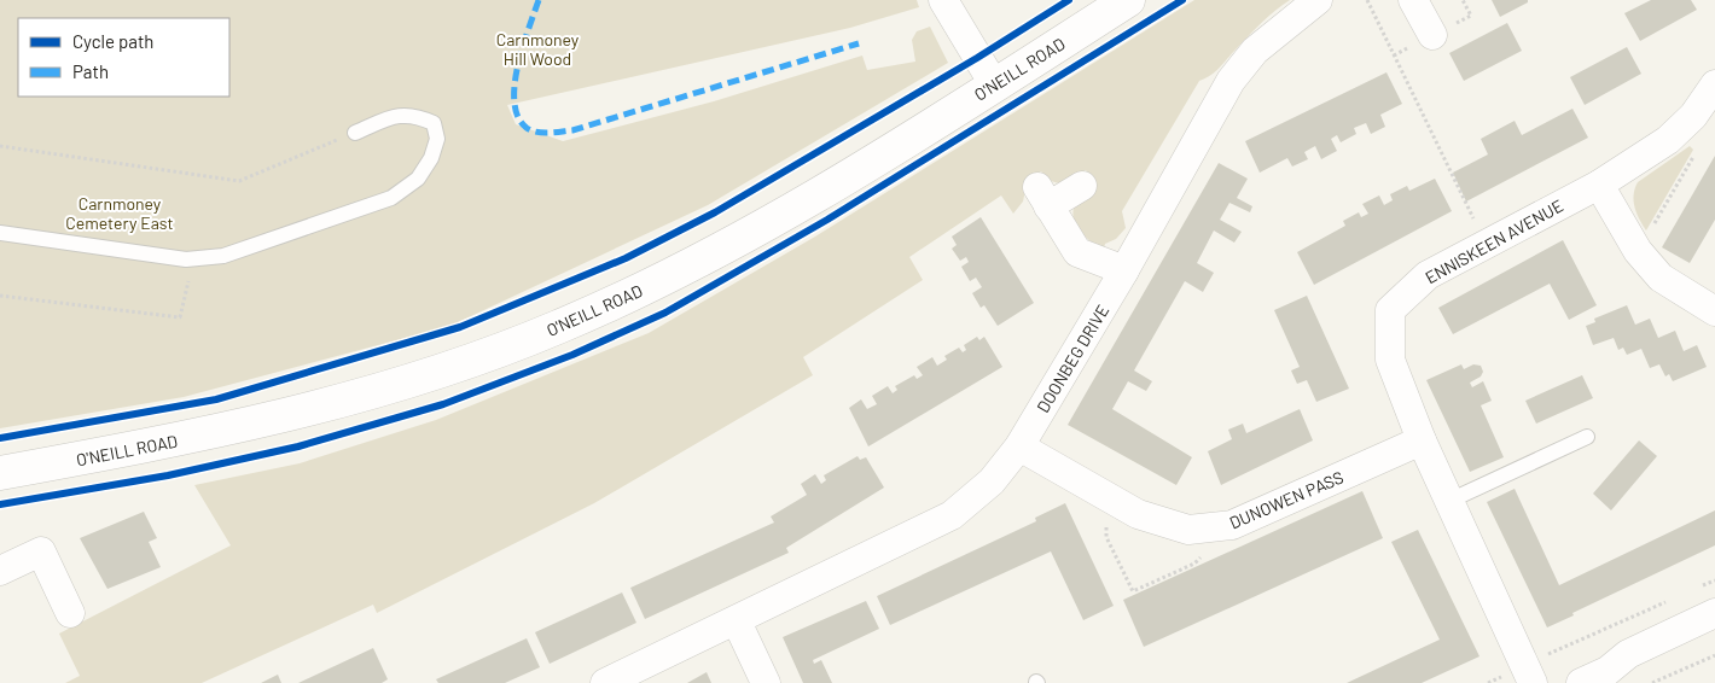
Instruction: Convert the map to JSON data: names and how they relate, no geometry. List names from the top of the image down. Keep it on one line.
{"streets":{"main road":["O'NEILL ROAD"],"street":["ENNISKEEN AVENUE","DOONBEG DRIVE","DUNOWEN PASS"]},"crossings":[["ENNISKEEN AVENUE","DUNOWEN PASS"],["DOONBEG DRIVE","DUNOWEN PASS"]],"parks":["Carnmoney Hill Wood","Carnmoney Cemetery East"],"legend":["Cycle path","Path"]}
